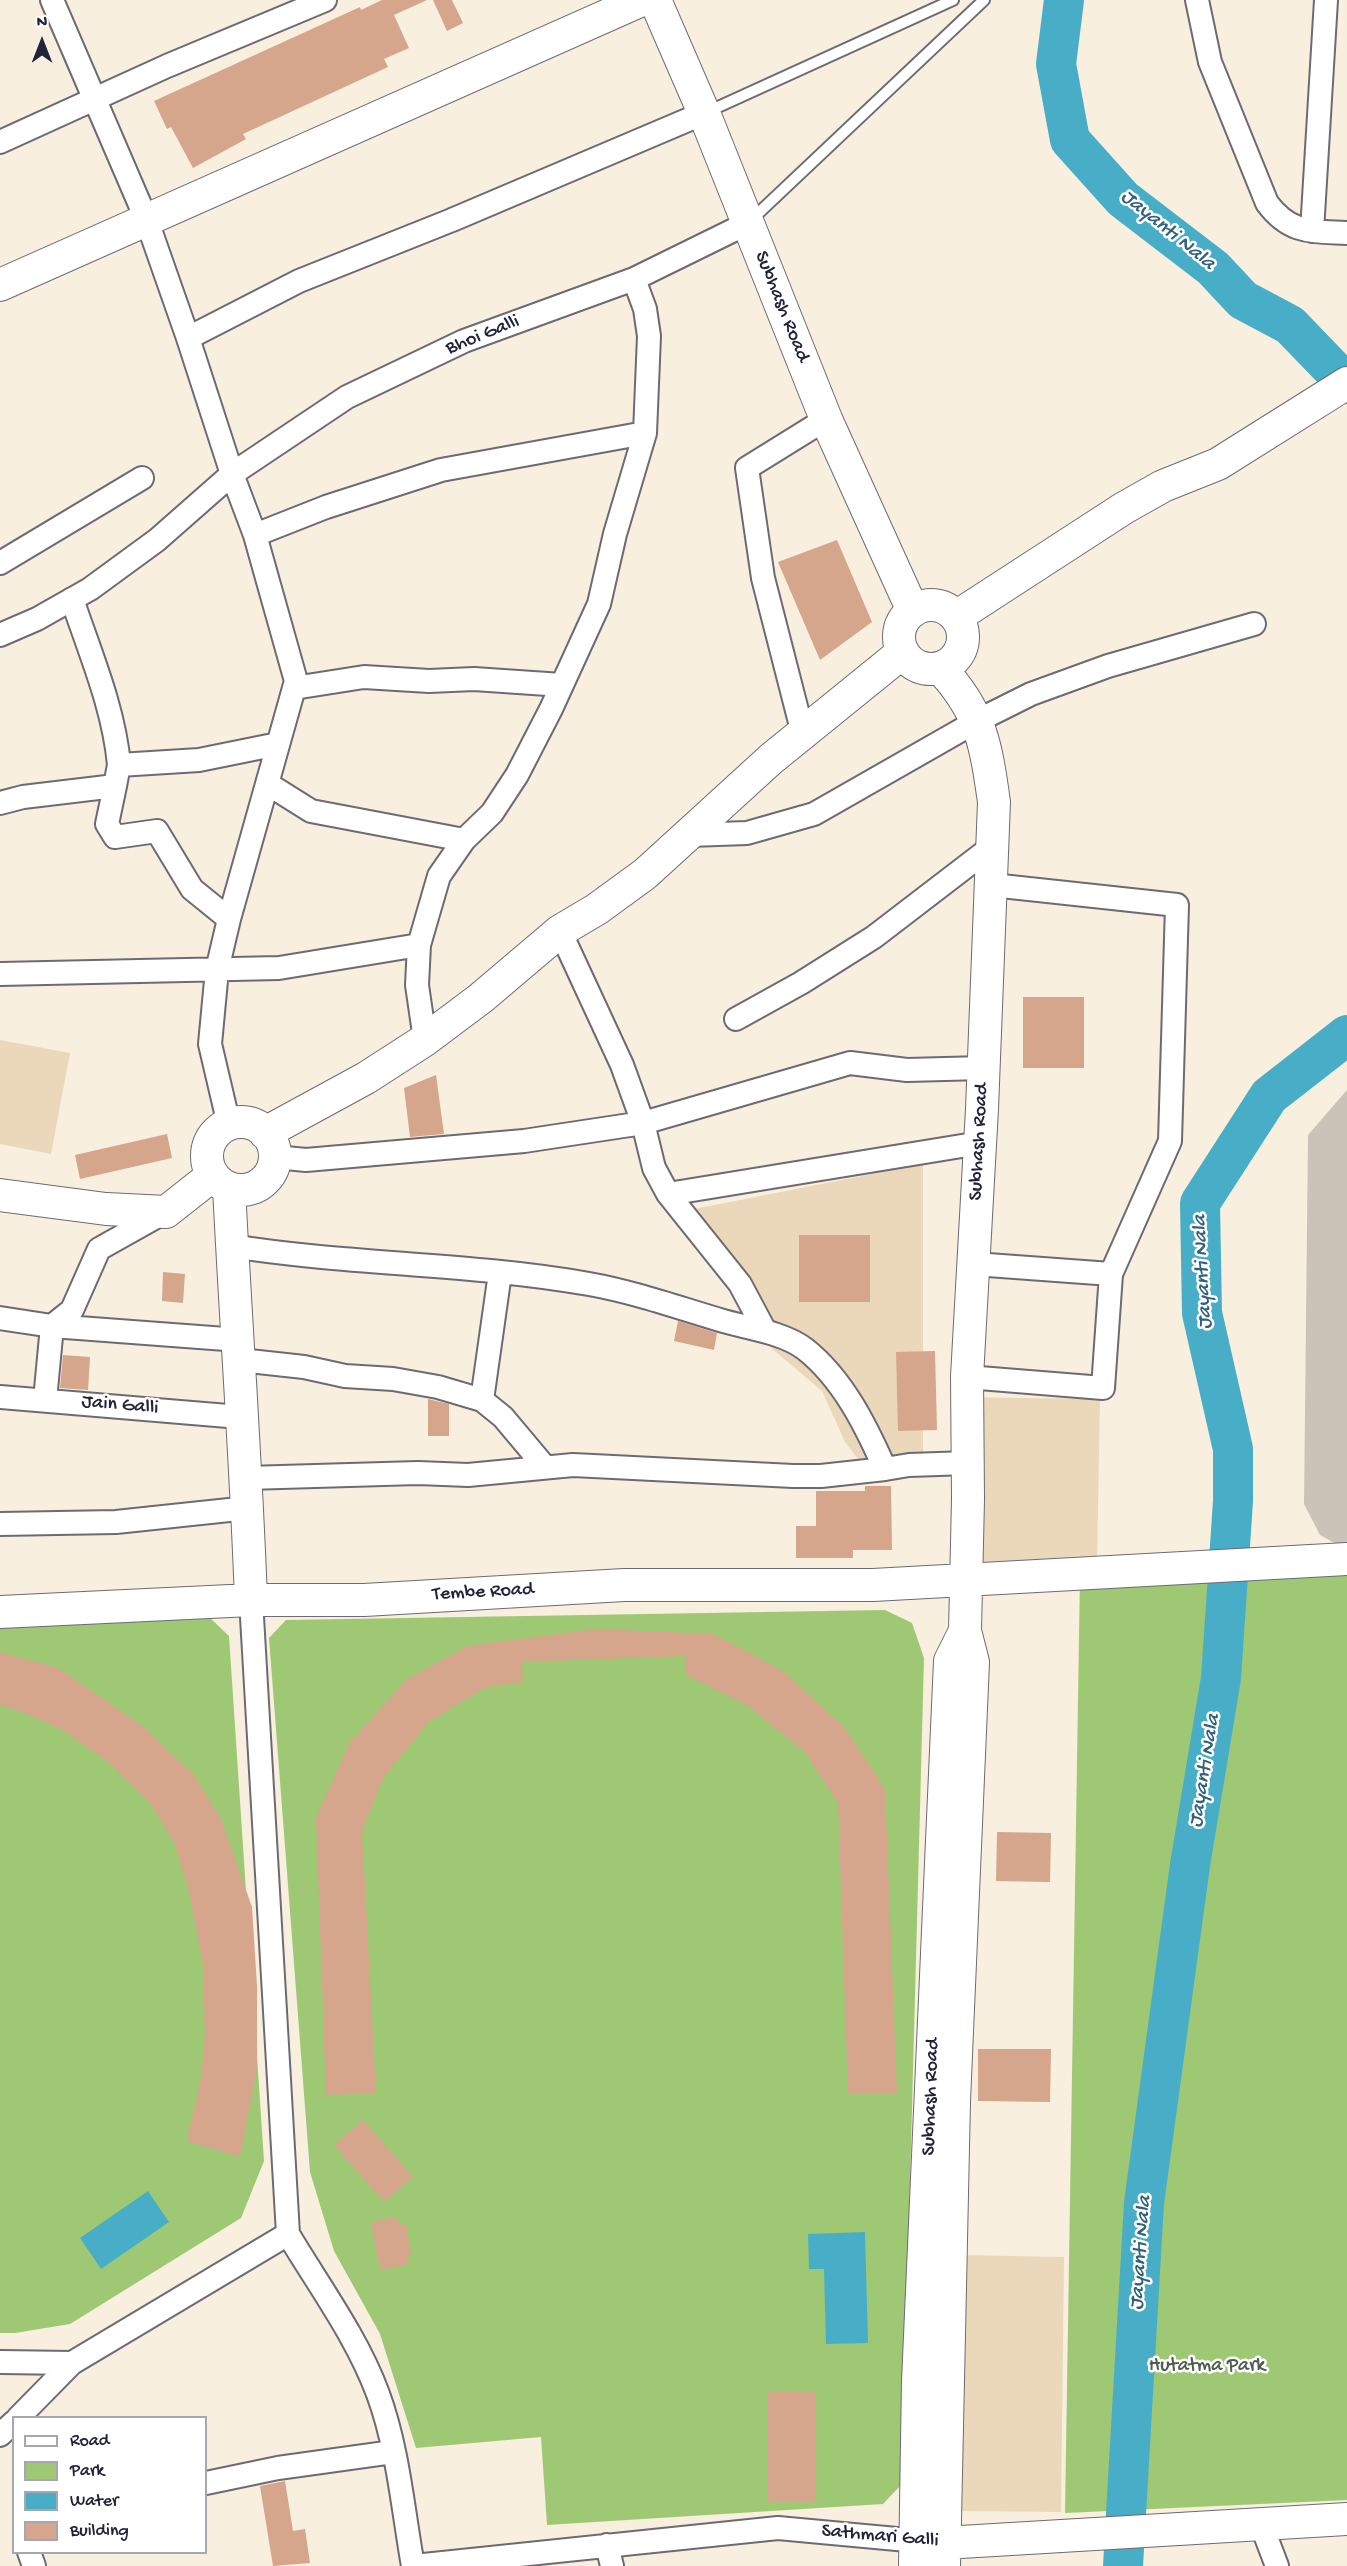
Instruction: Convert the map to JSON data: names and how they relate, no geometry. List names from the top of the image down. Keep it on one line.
{"streets":{"main road":["Subhash Road","Tembe Road","Sathmari Galli"],"street":["Bhoi Galli","Jain Galli"]},"crossings":[["Subhash Road","Bhoi Galli"],["Subhash Road","Tembe Road"],["Subhash Road","Sathmari Galli"]],"water":["Jayanti Nala"],"parks":["Hutatma Park"],"legend":["Road","Park","Water","Building"],"north":"top"}
